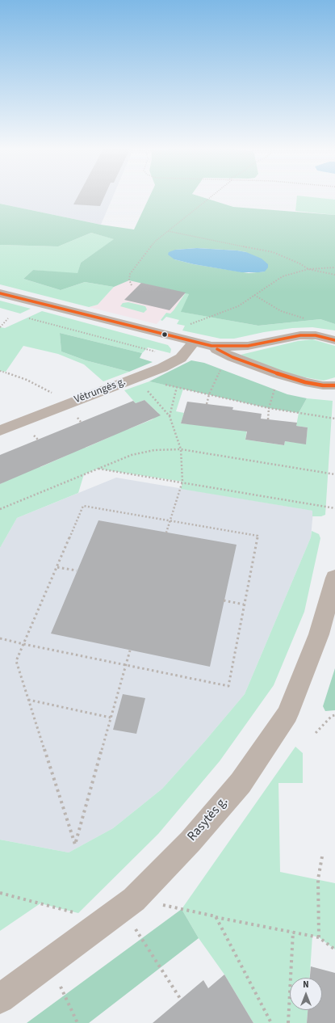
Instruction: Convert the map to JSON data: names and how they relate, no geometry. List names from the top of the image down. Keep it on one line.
{"streets":{"street":["Vėtrungės g.","Rasytės g."]},"north":"top"}
